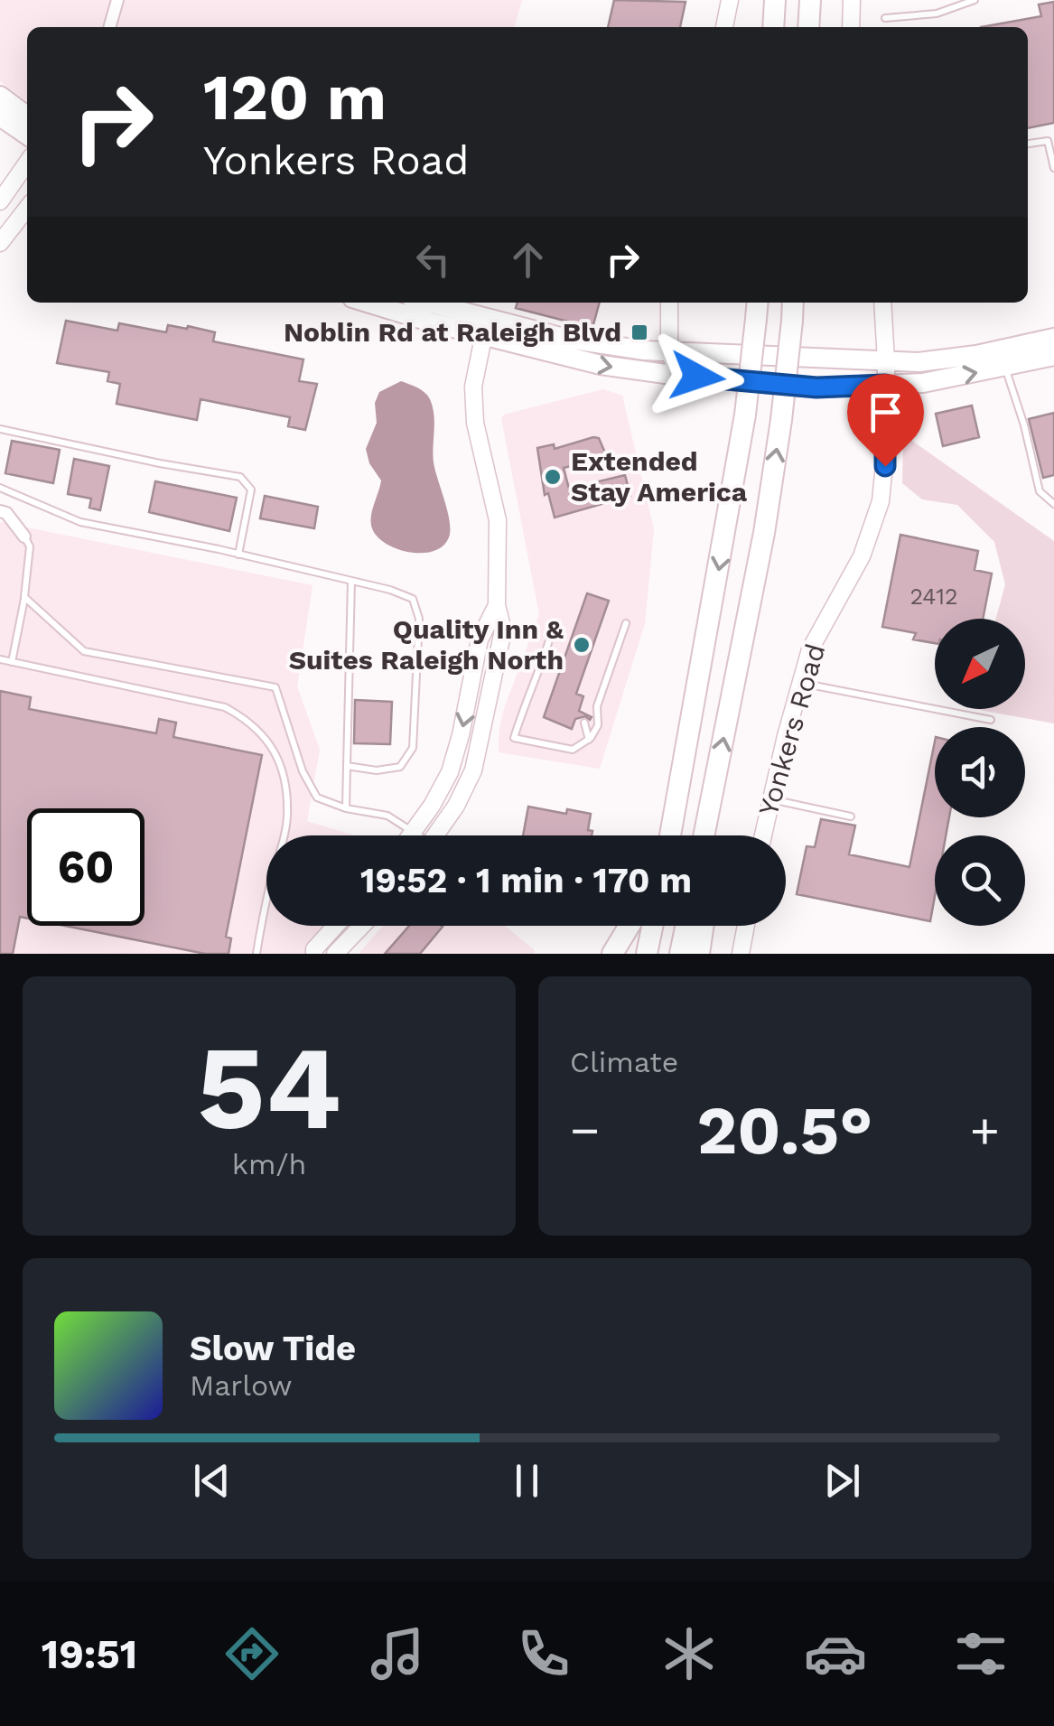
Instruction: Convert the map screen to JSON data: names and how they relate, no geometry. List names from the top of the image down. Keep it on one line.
{"streets":{"street":["Yonkers Road"]},"places":{"transit":["Noblin Rd at Raleigh Blvd"],"other":["Extended Stay America","Quality Inn & Suites Raleigh North"]},"house_numbers":["2412"],"north":"bottom left","page":{"turn":["120 m","Yonkers Road"],"limit":"60","trip":"19:52 · 1 min · 170 m","tile":[["54","km/h"],"Climate"],"heat":["−","20.5°","+"],"song":["Slow Tide","Marlow"],"tabs":"19:51"}}
